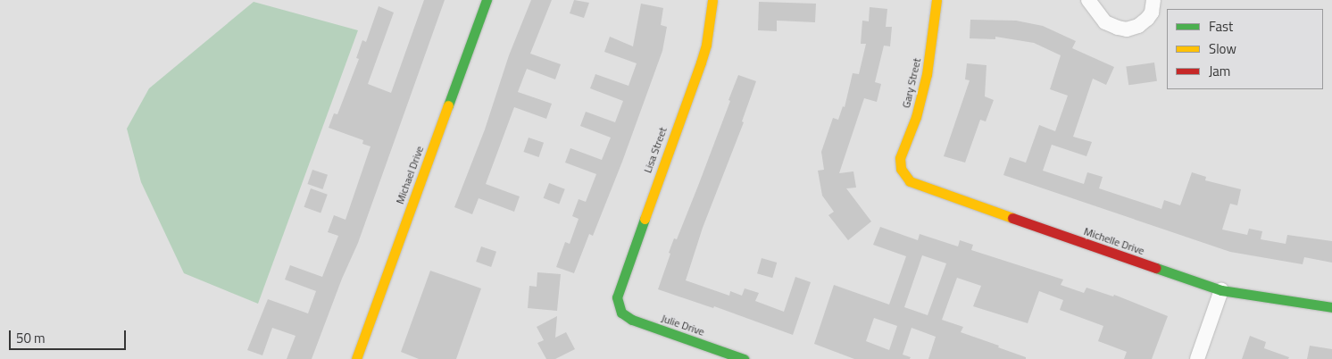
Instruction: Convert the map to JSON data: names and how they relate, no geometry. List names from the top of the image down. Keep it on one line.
{"streets":{"street":["Gary Street","Lisa Street","Michael Drive","Michelle Drive","Julie Drive"]},"crossings":[["Gary Street","Michelle Drive"],["Lisa Street","Julie Drive"]],"legend":["Fast","Slow","Jam"],"scale_bar":"50 m"}
